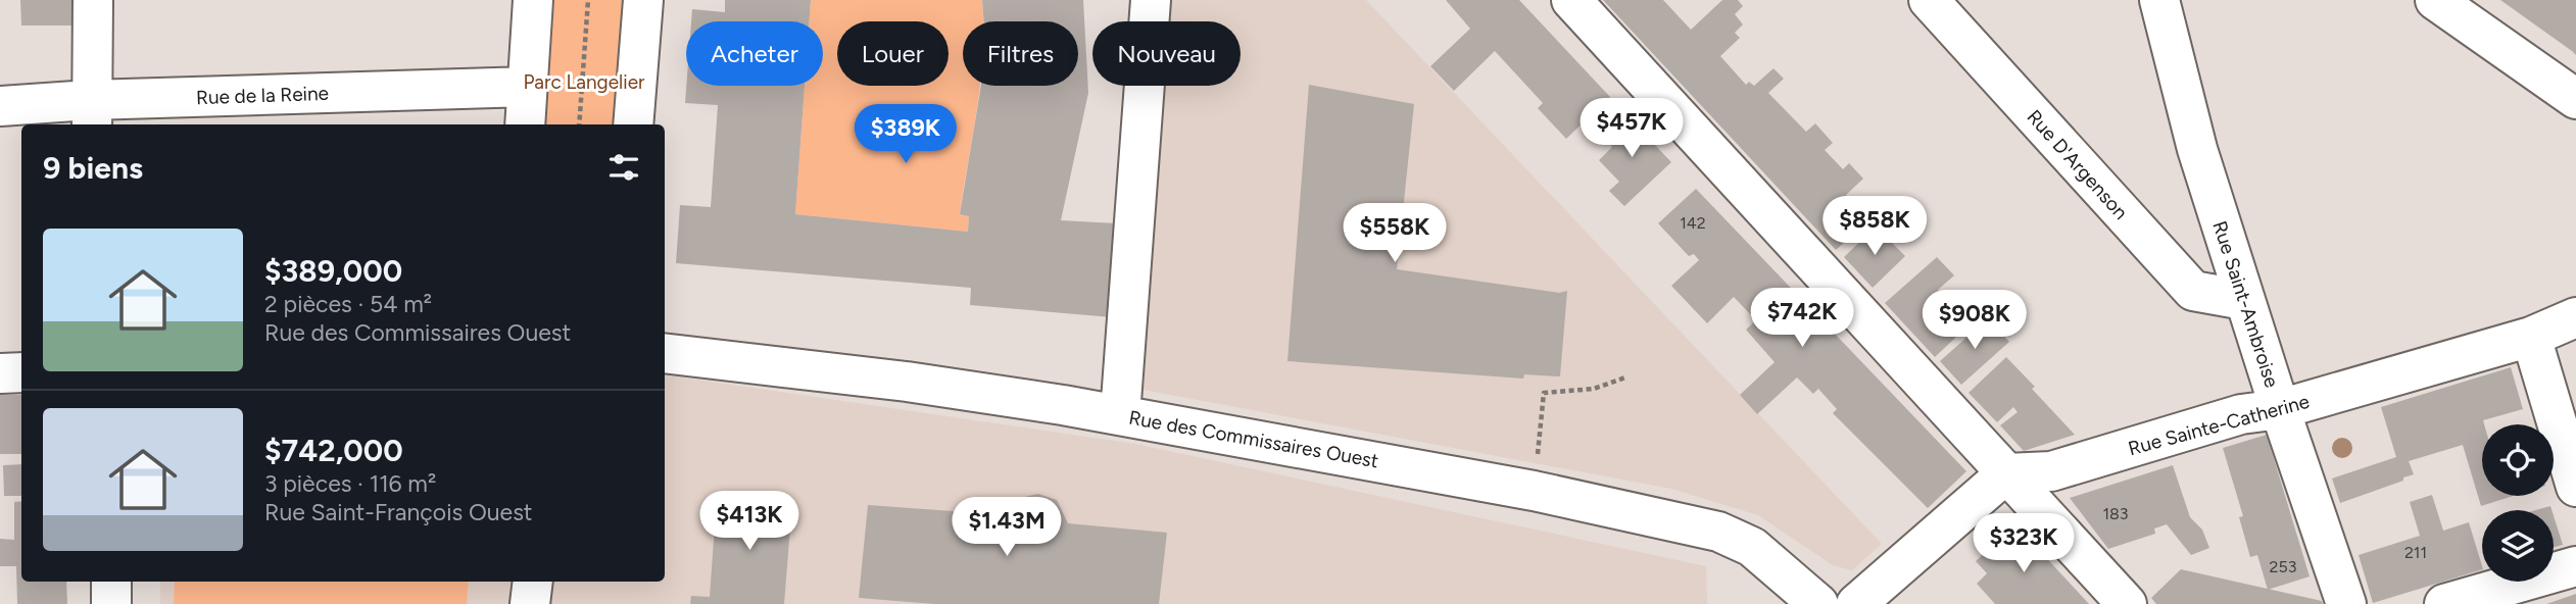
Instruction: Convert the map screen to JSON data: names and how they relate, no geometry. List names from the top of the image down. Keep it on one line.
{"streets":{"street":["Rue de la Reine","Rue D'Argenson","Rue Saint-Ambroise","Rue Sainte-Catherine","Rue des Commissaires Ouest"]},"crossings":[["Rue D'Argenson","Rue Saint-Ambroise"],["Rue Saint-Ambroise","Rue Sainte-Catherine"]],"parks":["Parc Langelier"],"house_numbers":["142","183","211","253"],"page":{"chip":["Acheter","Louer","Filtres","Nouveau"],"price":["$457K","$389K","$858K","$558K","$742K","$908K","$413K","$1.43M","$323K"],"heading":"9 biens","list":[{"name":"$389,000","note":"2 pièces · 54 m² · Rue des Commissaires Ouest"},{"name":"$742,000","note":"3 pièces · 116 m² · Rue Saint-François Ouest"}]}}
